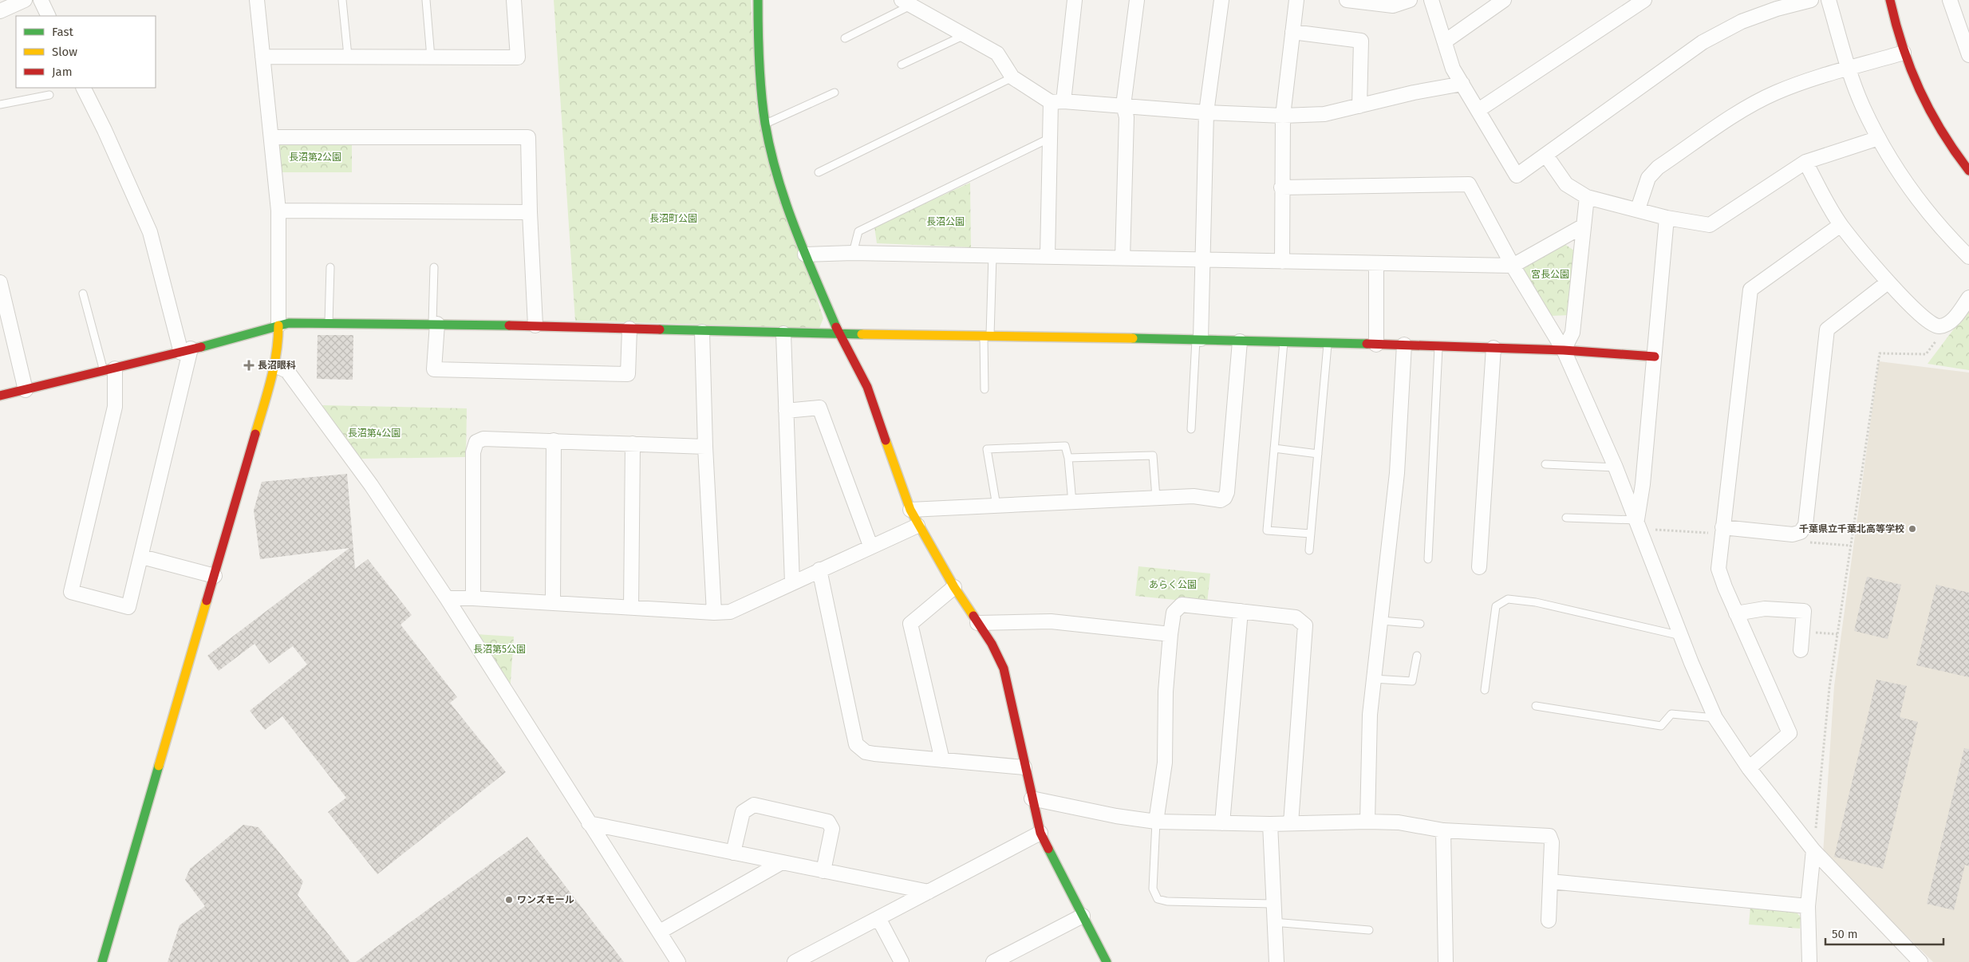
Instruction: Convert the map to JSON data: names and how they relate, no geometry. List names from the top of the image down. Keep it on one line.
{"parks":["長沼第2公園","長沼町公園","長沼公園","宮長公園","長沼第4公園","あらく公園","長沼第5公園"],"places":{"health":["長沼眼科"],"other":["千葉県立千葉北高等学校","ワンズモール"]},"legend":["Fast","Slow","Jam"],"scale_bar":"50 m"}
